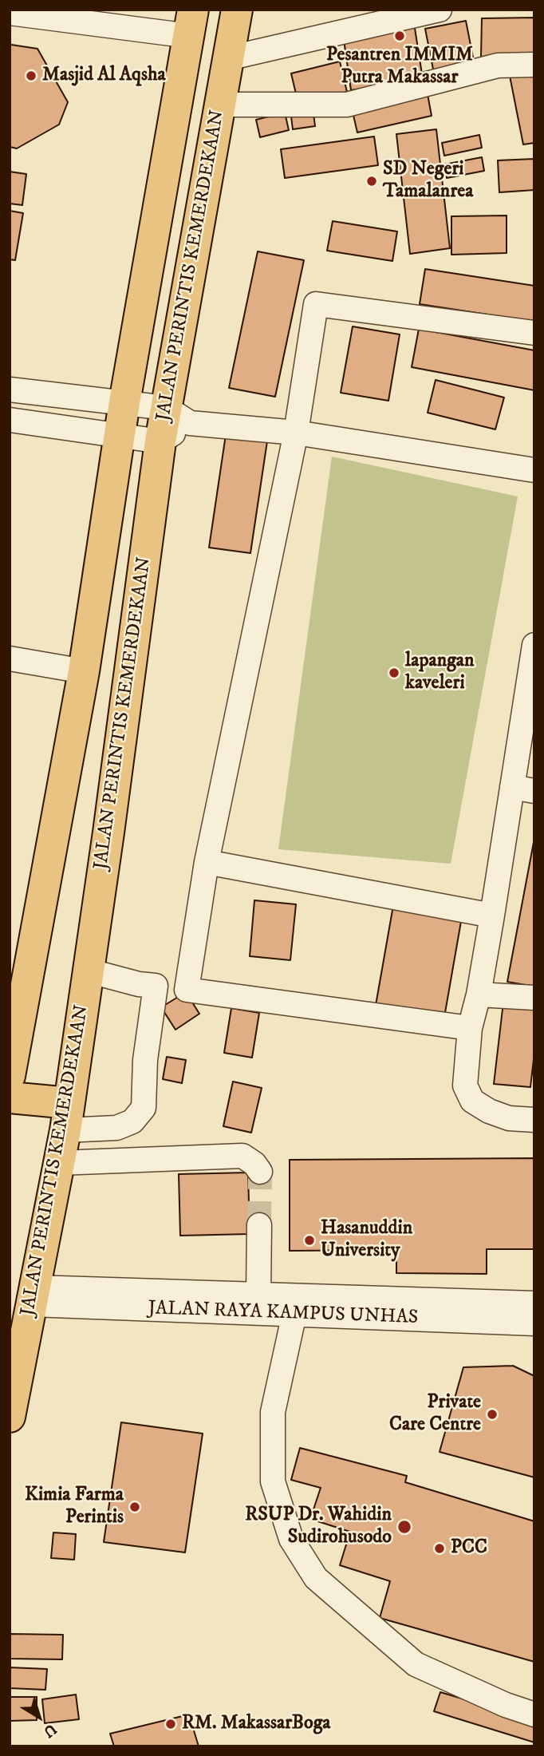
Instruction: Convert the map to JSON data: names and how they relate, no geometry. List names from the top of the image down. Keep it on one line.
{"streets":{"highway":["JALAN PERINTIS KEMERDEKAAN"],"street":["JALAN RAYA KAMPUS UNHAS"]},"crossings":[["JALAN PERINTIS KEMERDEKAAN","JALAN RAYA KAMPUS UNHAS"]],"places":["Pesantren IMMIM Putra Makassar","Masjid Al Aqsha","SD Negeri Tamalanrea","lapangan kaveleri","Hasanuddin University","Private Care Centre","Kimia Farma Perintis","RSUP Dr. Wahidin Sudirohusodo","PCC","RM. MakassarBoga"],"north":"bottom right"}
